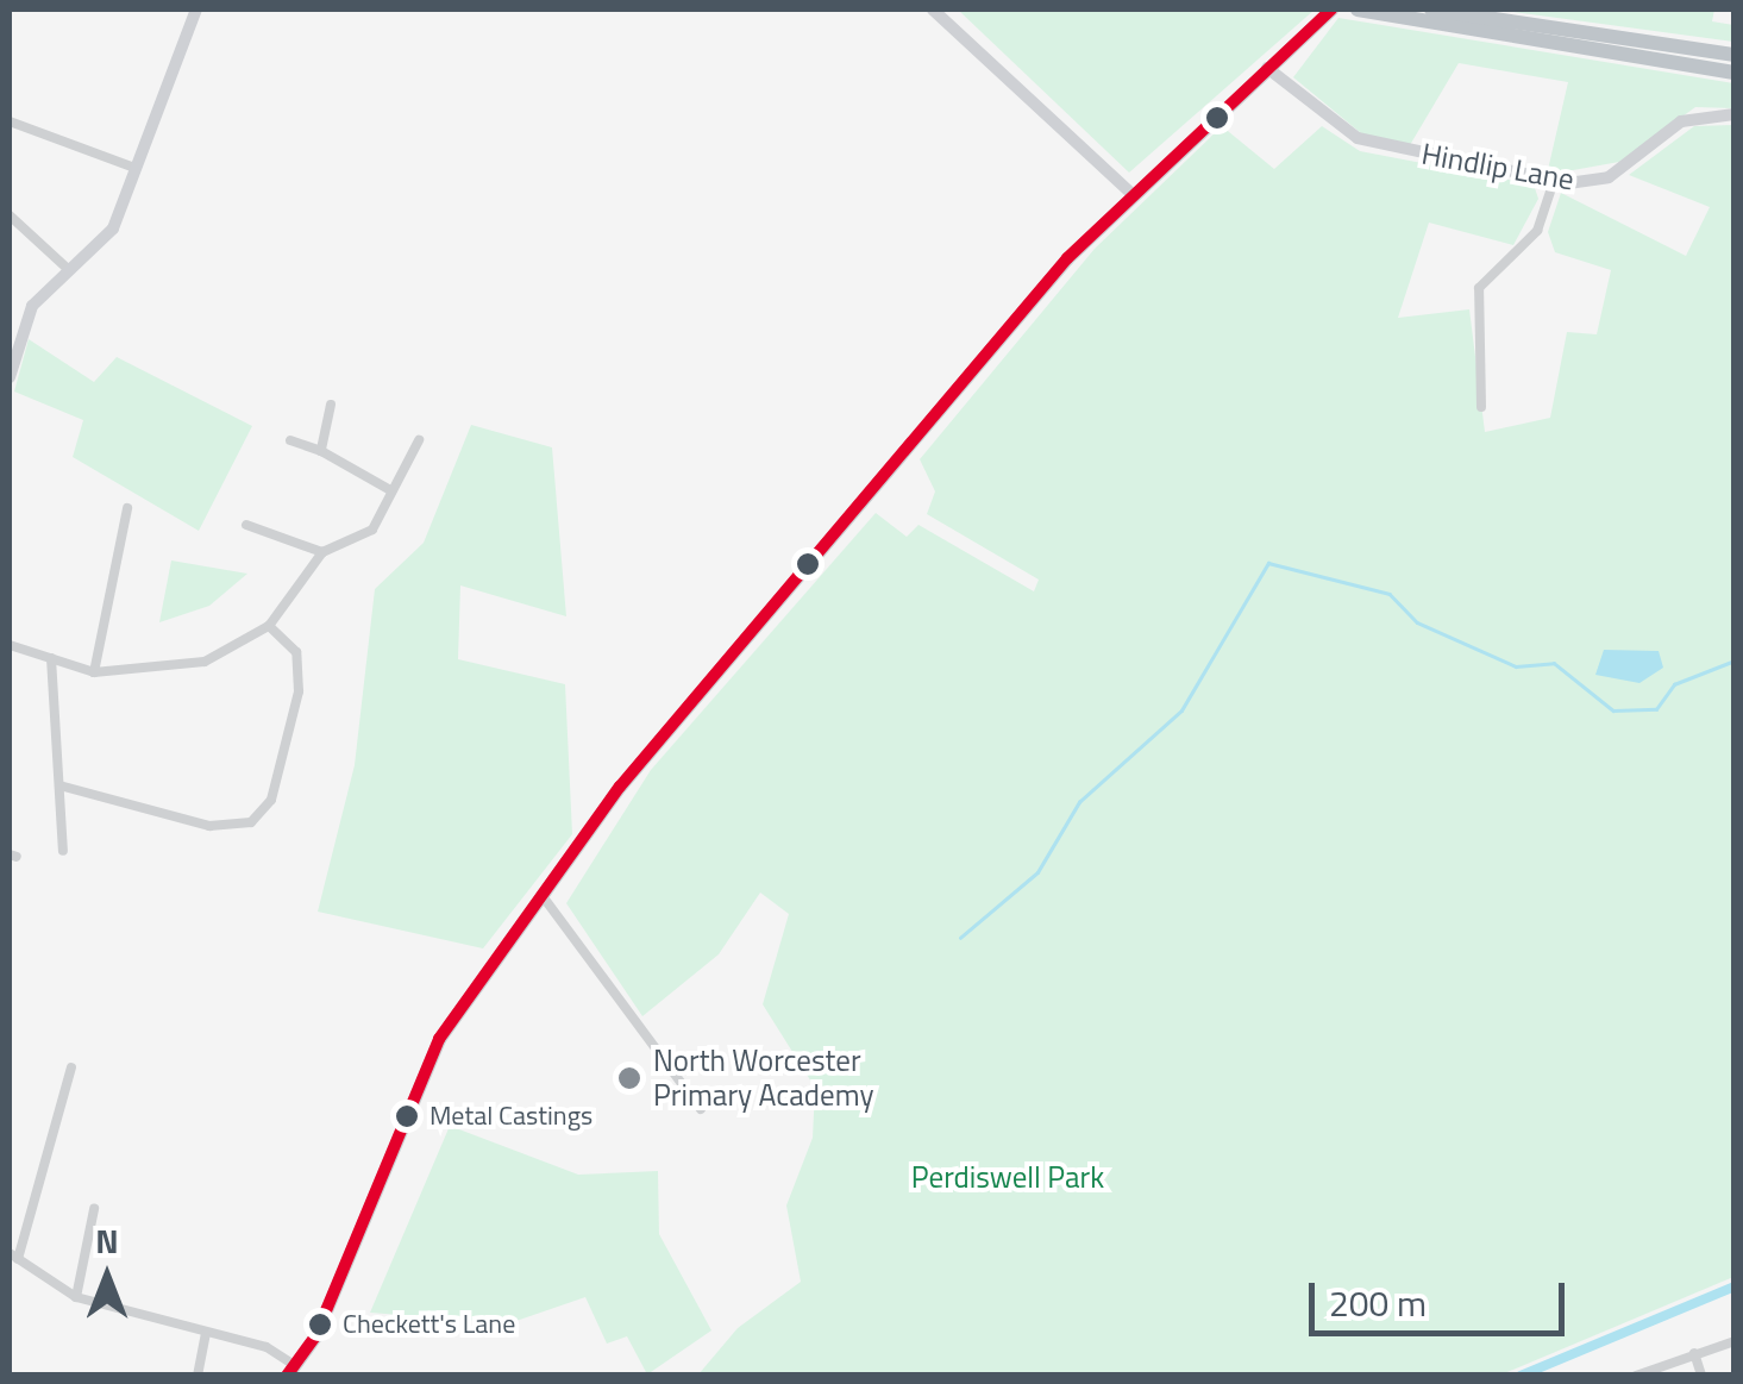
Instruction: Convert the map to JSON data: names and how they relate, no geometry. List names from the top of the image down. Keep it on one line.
{"streets":{"street":["Hindlip Lane"]},"parks":["Perdiswell Park"],"places":["North Worcester Primary Academy","Metal Castings","Checkett's Lane"],"scale_bar":"200 m","north":"top"}
